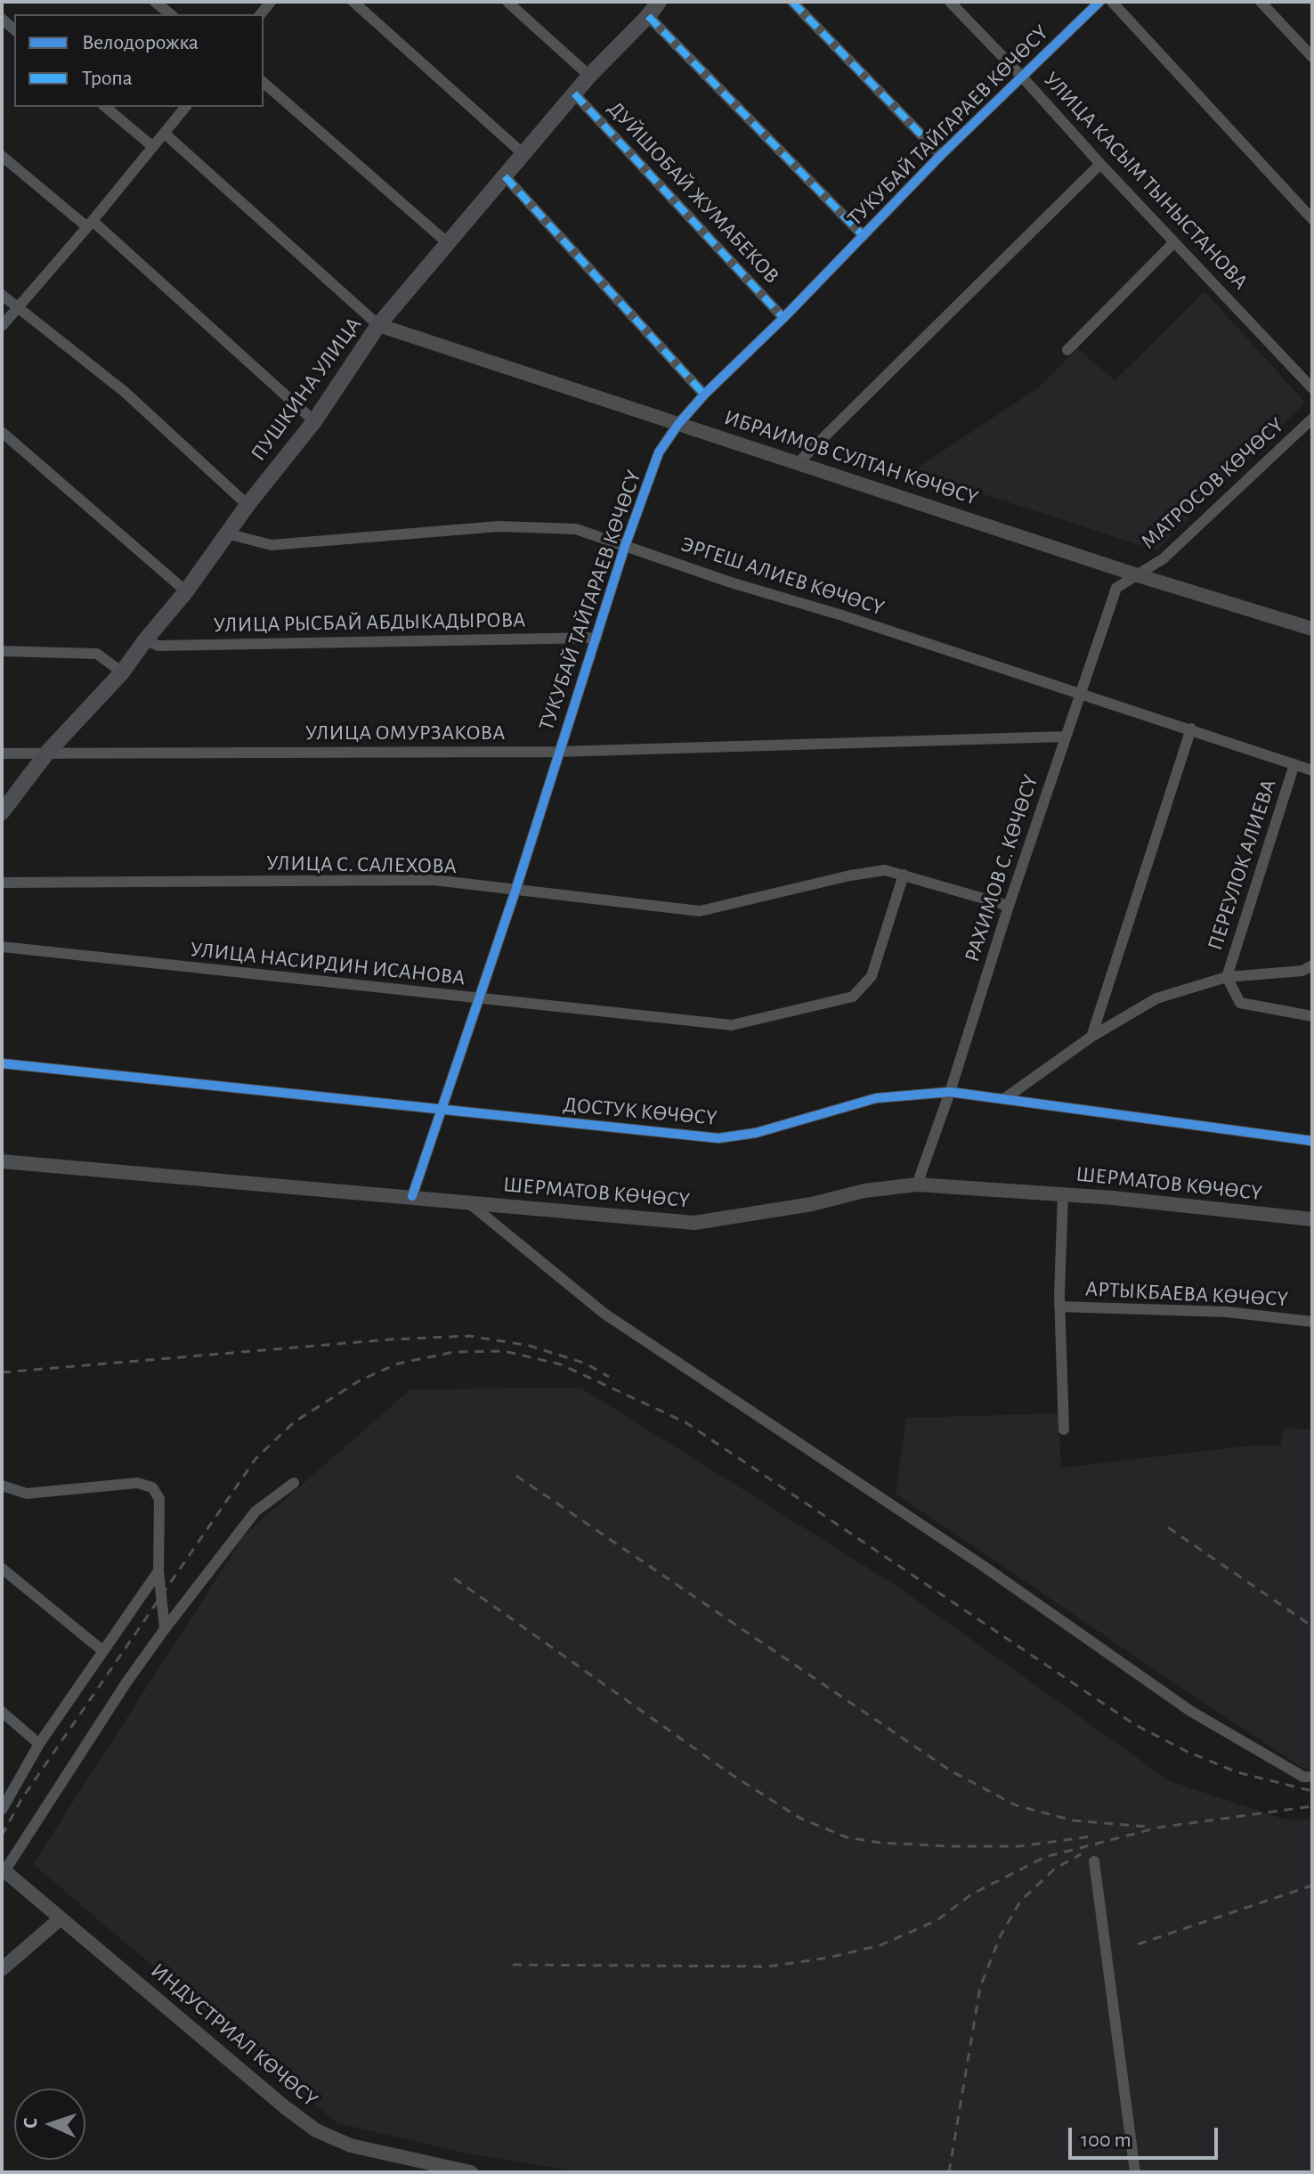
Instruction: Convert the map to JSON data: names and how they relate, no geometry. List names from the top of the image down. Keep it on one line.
{"streets":{"highway":["ПУШКИНА УЛИЦА"],"main road":["ИБРАИМОВ СУЛТАН КӨЧӨСҮ","ШЕРМАТОВ КӨЧӨСҮ","ИНДУСТРИАЛ КӨЧӨСҮ"],"street":["ТУКУБАЙ ТАЙГАРАЕВ КӨЧӨСҮ","УЛИЦА КАСЫМ ТЫНЫСТАНОВА","ДУЙШОБАЙ ЖУМАБЕКОВ","МАТРОСОВ КӨЧӨСҮ","ЭРГЕШ АЛИЕВ КӨЧӨСҮ","УЛИЦА РЫСБАЙ АБДЫКАДЫРОВА","УЛИЦА ОМУРЗАКОВА","УЛИЦА С. САЛЕХОВА","ПЕРЕУЛОК АЛИЕВА","РАХИМОВ С. КӨЧӨСҮ","УЛИЦА НАСИРДИН ИСАНОВА","ДОСТУК КӨЧӨСҮ","АРТЫКБАЕВА КӨЧӨСҮ"]},"crossings":[["ТУКУБАЙ ТАЙГАРАЕВ КӨЧӨСҮ","УЛИЦА КАСЫМ ТЫНЫСТАНОВА"],["ТУКУБАЙ ТАЙГАРАЕВ КӨЧӨСҮ","ДУЙШОБАЙ ЖУМАБЕКОВ"],["ТУКУБАЙ ТАЙГАРАЕВ КӨЧӨСҮ","ИБРАИМОВ СУЛТАН КӨЧӨСҮ"],["ТУКУБАЙ ТАЙГАРАЕВ КӨЧӨСҮ","ЭРГЕШ АЛИЕВ КӨЧӨСҮ"],["ТУКУБАЙ ТАЙГАРАЕВ КӨЧӨСҮ","УЛИЦА РЫСБАЙ АБДЫКАДЫРОВА"],["ТУКУБАЙ ТАЙГАРАЕВ КӨЧӨСҮ","УЛИЦА ОМУРЗАКОВА"],["ТУКУБАЙ ТАЙГАРАЕВ КӨЧӨСҮ","УЛИЦА С. САЛЕХОВА"],["ТУКУБАЙ ТАЙГАРАЕВ КӨЧӨСҮ","УЛИЦА НАСИРДИН ИСАНОВА"],["ТУКУБАЙ ТАЙГАРАЕВ КӨЧӨСҮ","ДОСТУК КӨЧӨСҮ"],["ТУКУБАЙ ТАЙГАРАЕВ КӨЧӨСҮ","ШЕРМАТОВ КӨЧӨСҮ"],["ДУЙШОБАЙ ЖУМАБЕКОВ","ПУШКИНА УЛИЦА"],["ПУШКИНА УЛИЦА","ИБРАИМОВ СУЛТАН КӨЧӨСҮ"],["ПУШКИНА УЛИЦА","ЭРГЕШ АЛИЕВ КӨЧӨСҮ"],["ПУШКИНА УЛИЦА","УЛИЦА РЫСБАЙ АБДЫКАДЫРОВА"],["ПУШКИНА УЛИЦА","УЛИЦА ОМУРЗАКОВА"],["ИБРАИМОВ СУЛТАН КӨЧӨСҮ","МАТРОСОВ КӨЧӨСҮ"],["ИБРАИМОВ СУЛТАН КӨЧӨСҮ","РАХИМОВ С. КӨЧӨСҮ"],["МАТРОСОВ КӨЧӨСҮ","РАХИМОВ С. КӨЧӨСҮ"],["ЭРГЕШ АЛИЕВ КӨЧӨСҮ","ПЕРЕУЛОК АЛИЕВА"],["ЭРГЕШ АЛИЕВ КӨЧӨСҮ","РАХИМОВ С. КӨЧӨСҮ"],["УЛИЦА ОМУРЗАКОВА","РАХИМОВ С. КӨЧӨСҮ"],["УЛИЦА С. САЛЕХОВА","РАХИМОВ С. КӨЧӨСҮ"],["УЛИЦА С. САЛЕХОВА","УЛИЦА НАСИРДИН ИСАНОВА"],["РАХИМОВ С. КӨЧӨСҮ","ДОСТУК КӨЧӨСҮ"],["РАХИМОВ С. КӨЧӨСҮ","ШЕРМАТОВ КӨЧӨСҮ"]],"legend":["Велодорожка","Тропа"],"scale_bar":"100 m","north":"left"}
